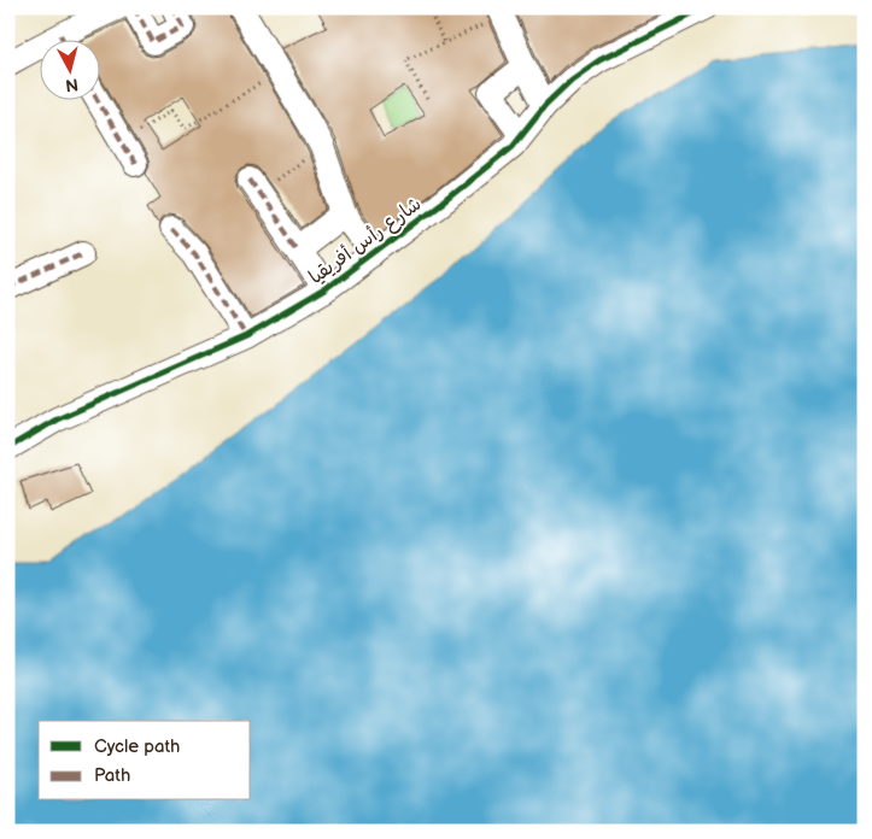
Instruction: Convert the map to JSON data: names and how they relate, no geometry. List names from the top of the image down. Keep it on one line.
{"streets":{"street":["شارع رأس أفريقيا"]},"legend":["Cycle path","Path"],"north":"bottom"}
